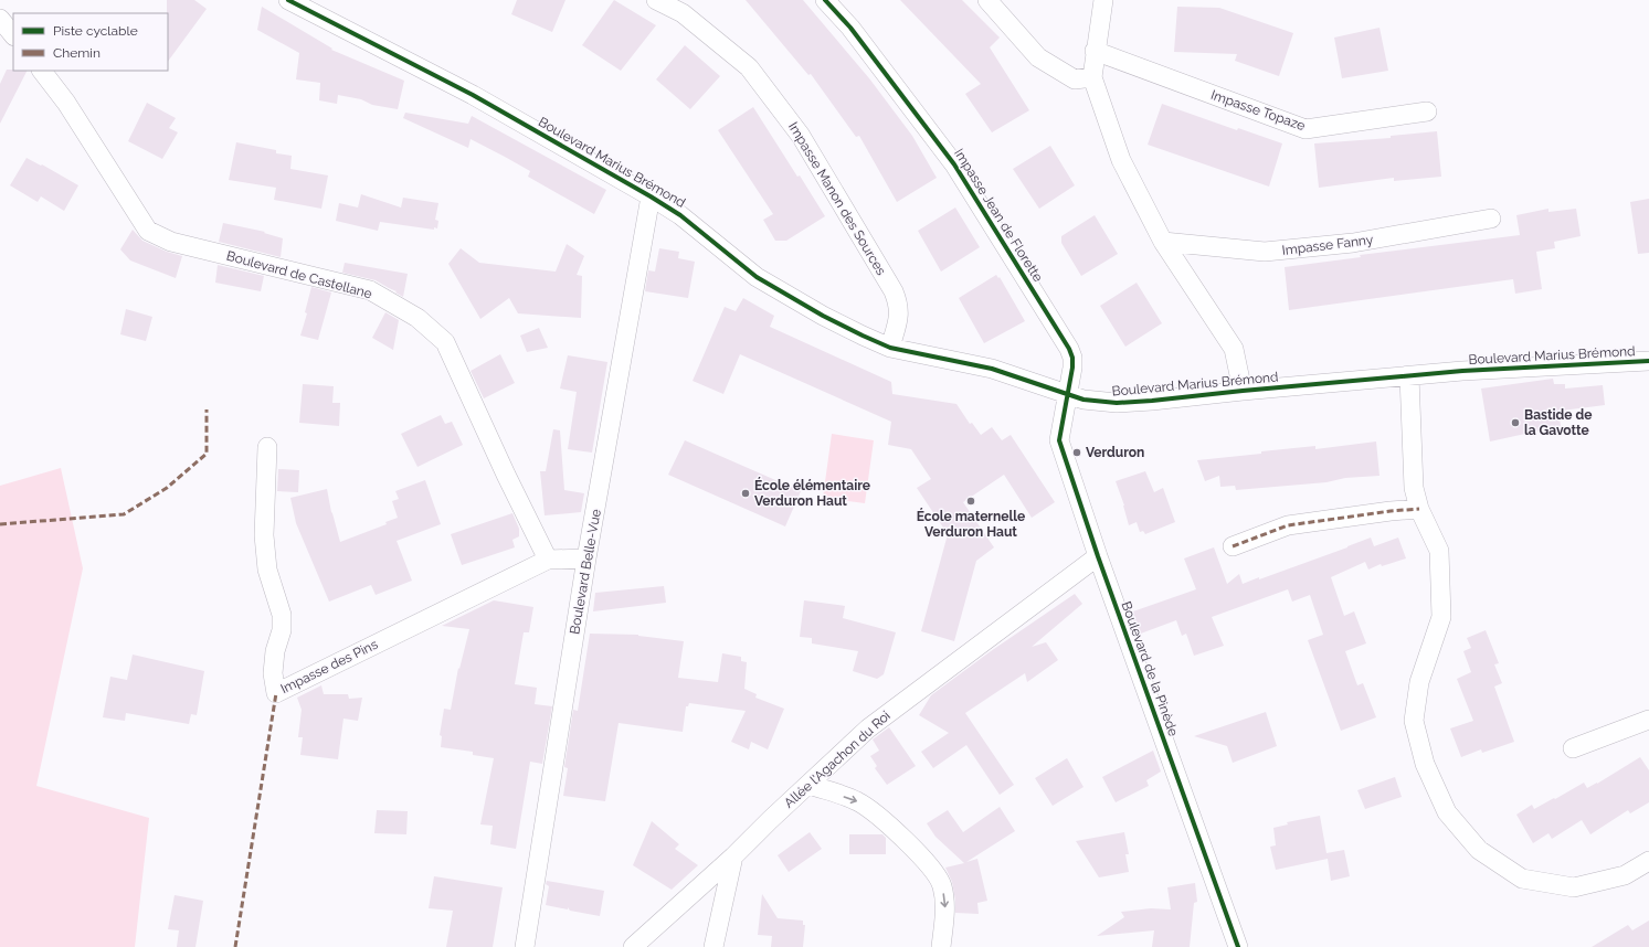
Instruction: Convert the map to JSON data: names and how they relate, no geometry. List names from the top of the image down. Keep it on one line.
{"streets":{"street":["Impasse Topaze","Boulevard Marius Brémond","Impasse Manon des Sources","Impasse Jean de Florette","Impasse Fanny","Boulevard de Castellane","Boulevard Belle-Vue","Impasse des Pins","Boulevard de la Pinède","Allée l'Agachon du Roi"]},"crossings":[["Boulevard Marius Brémond","Impasse Manon des Sources"],["Boulevard Marius Brémond","Impasse Jean de Florette"],["Boulevard Marius Brémond","Boulevard Belle-Vue"],["Boulevard Marius Brémond","Boulevard de la Pinède"],["Impasse Jean de Florette","Boulevard de la Pinède"],["Boulevard de Castellane","Impasse des Pins"],["Boulevard Belle-Vue","Impasse des Pins"],["Boulevard de la Pinède","Allée l'Agachon du Roi"]],"places":["Bastide de la Gavotte","Verduron","École élémentaire Verduron Haut","École maternelle Verduron Haut"],"legend":["Piste cyclable","Chemin"]}
